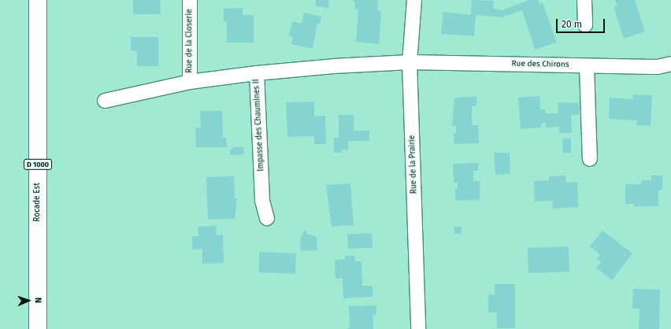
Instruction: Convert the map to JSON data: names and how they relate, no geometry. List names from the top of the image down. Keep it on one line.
{"streets":{"main road":["D 1000","Rocade Est"],"street":["Rue de la Closerie","Rue des Chirons","Impasse des Chaumines II","Rue de la Prairie"]},"crossings":[["Rue de la Closerie","Impasse des Chaumines II"],["Rue des Chirons","Impasse des Chaumines II"],["Rue des Chirons","Rue de la Prairie"]],"scale_bar":"20 m","north":"right"}
